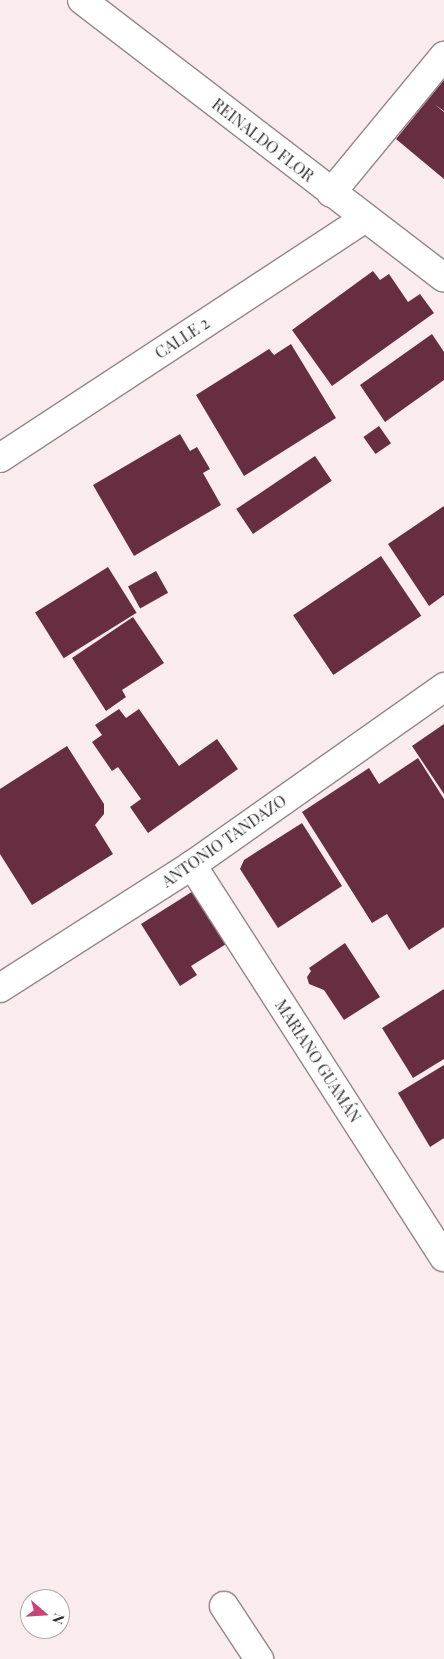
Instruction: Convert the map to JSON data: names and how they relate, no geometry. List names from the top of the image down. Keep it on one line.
{"streets":{"street":["REINALDO FLOR","CALLE 2","ANTONIO TANDAZO","MARIANO GUAMÁN"]},"crossings":[["REINALDO FLOR","CALLE 2"],["ANTONIO TANDAZO","MARIANO GUAMÁN"]],"north":"right"}
